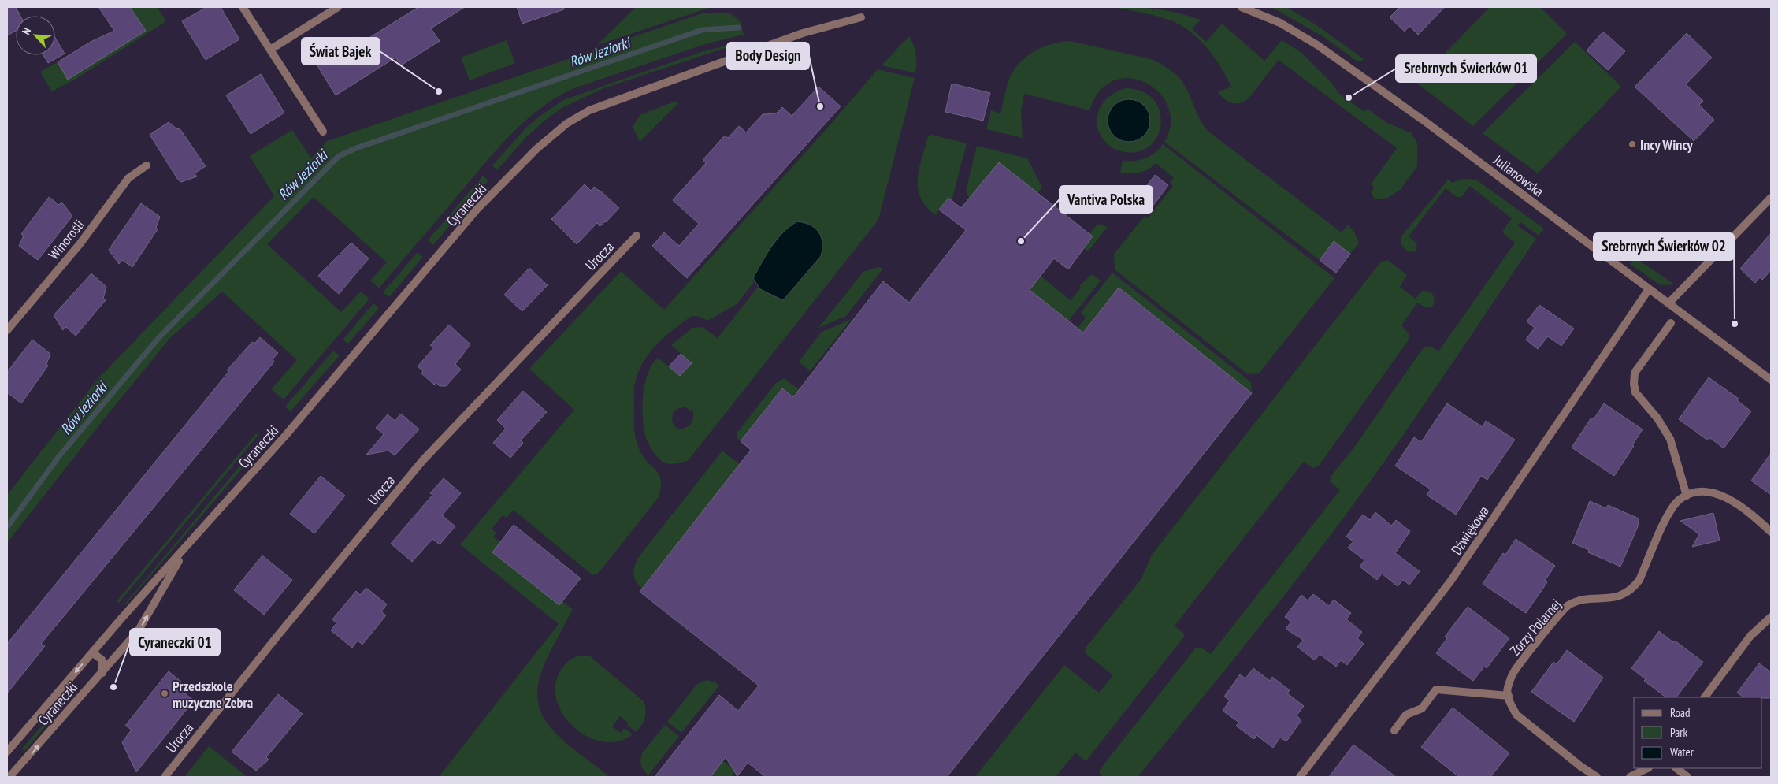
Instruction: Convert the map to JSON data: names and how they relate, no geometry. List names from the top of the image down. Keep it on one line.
{"streets":{"street":["Julianowska","Cyraneczki","Winorośli","Urocza","Dźwiękowa","Zorzy Polarnej"]},"crossings":[["Julianowska","Dźwiękowa"]],"water":["Rów Jeziorki"],"places":["Świat Bajek","Srebrnych Świerków 01","Body Design","Incy Wincy","Vantiva Polska","Srebrnych Świerków 02","Cyraneczki 01","Przedszkole muzyczne Zebra"],"legend":["Road","Park","Water"],"north":"top left"}
